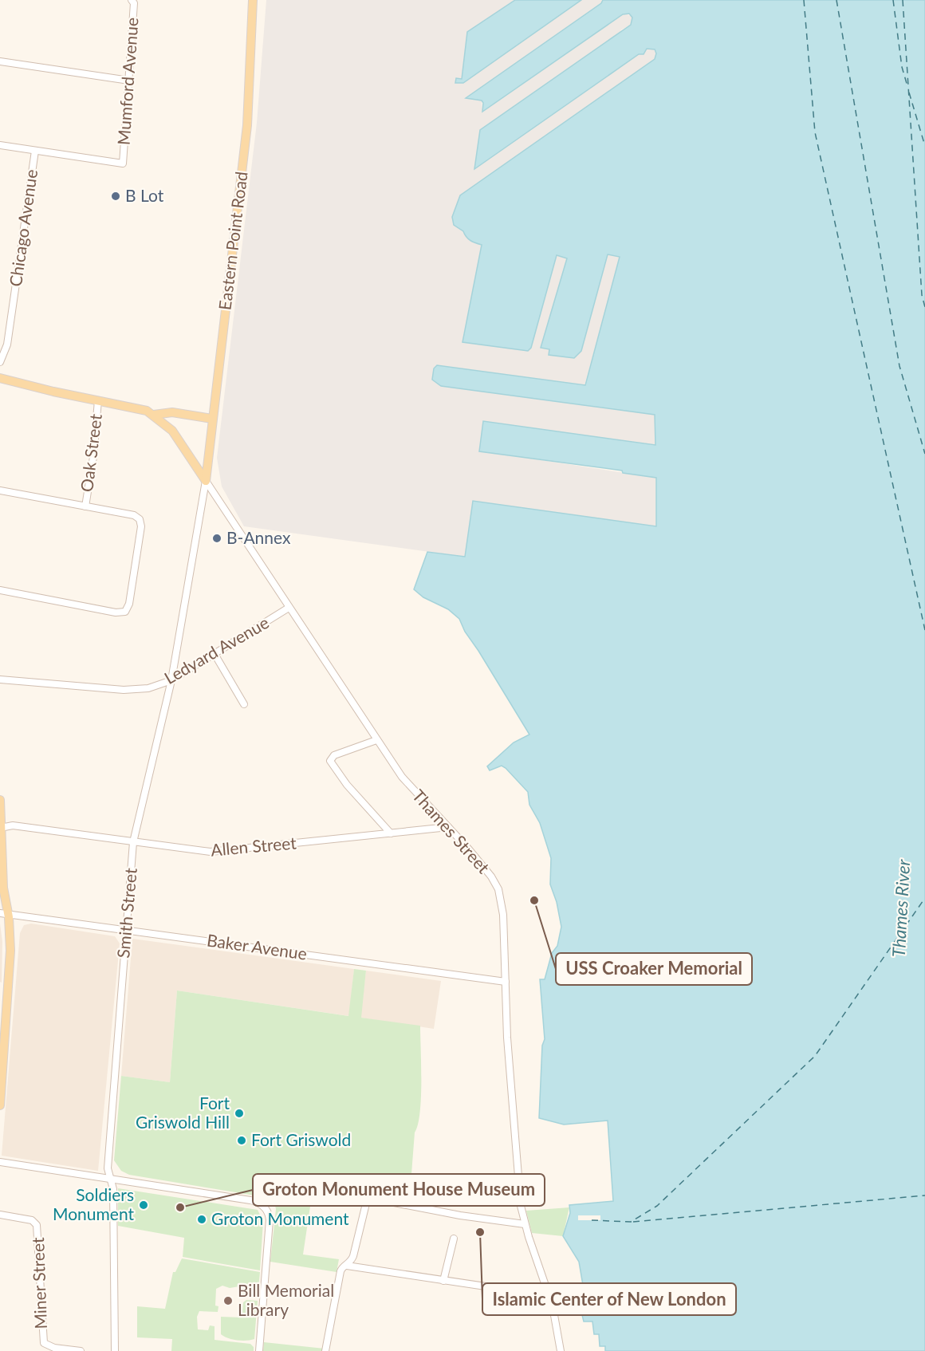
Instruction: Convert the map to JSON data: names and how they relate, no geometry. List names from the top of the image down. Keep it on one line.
{"streets":{"main road":["Eastern Point Road"],"street":["Mumford Avenue","Chicago Avenue","Oak Street","Ledyard Avenue","Thames Street","Allen Street","Smith Street","Baker Avenue","Miner Street"]},"crossings":[["Mumford Avenue","Chicago Avenue"],["Eastern Point Road","Thames Street"],["Eastern Point Road","Smith Street"],["Ledyard Avenue","Thames Street"],["Ledyard Avenue","Smith Street"],["Thames Street","Allen Street"],["Thames Street","Smith Street"],["Thames Street","Baker Avenue"],["Allen Street","Smith Street"],["Smith Street","Baker Avenue"]],"water":["Thames River"],"places":["B Lot","B-Annex","USS Croaker Memorial","Fort Griswold Hill","Fort Griswold","Soldiers Monument","Groton Monument House Museum","Groton Monument","Islamic Center of New London","Bill Memorial Library"]}
